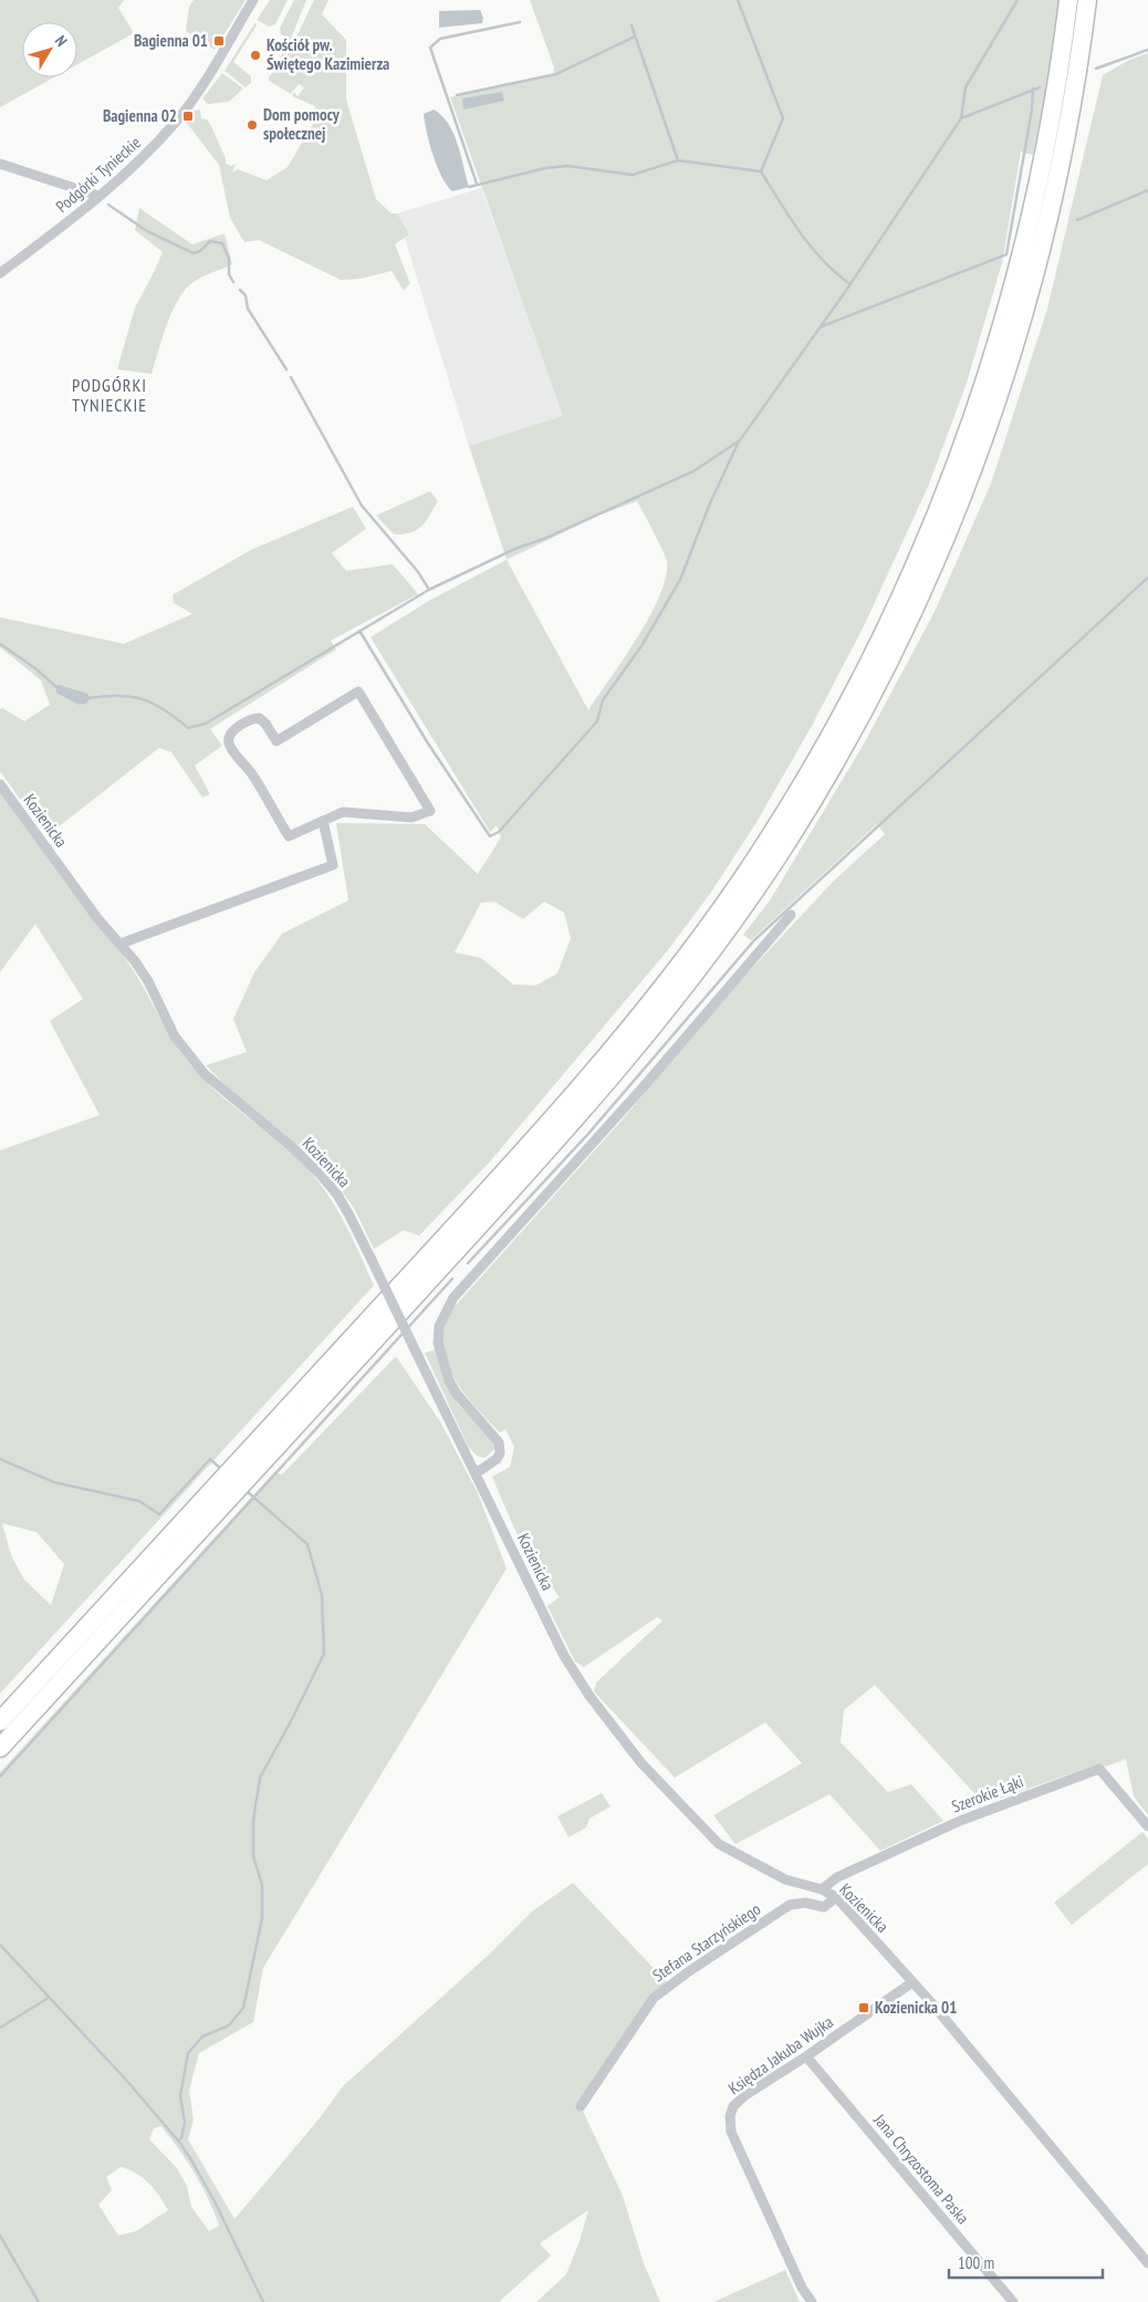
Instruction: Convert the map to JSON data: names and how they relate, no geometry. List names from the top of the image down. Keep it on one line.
{"streets":{"street":["Podgórki Tynieckie","Kozienicka","Szerokie Łąki","Stefana Starzyńskiego","Księdza Jakuba Wujka","Jana Chryzostoma Paska"]},"crossings":[["Kozienicka","Szerokie Łąki"],["Kozienicka","Stefana Starzyńskiego"],["Kozienicka","Księdza Jakuba Wujka"],["Księdza Jakuba Wujka","Jana Chryzostoma Paska"]],"districts":["PODGÓRKI TYNIECKIE"],"places":{"transit":["Bagienna 01","Bagienna 02","Kozienicka 01"],"other":["Kościół pw. Świętego Kazimierza","Dom pomocy społecznej"]},"scale_bar":"100 m","north":"top right"}
